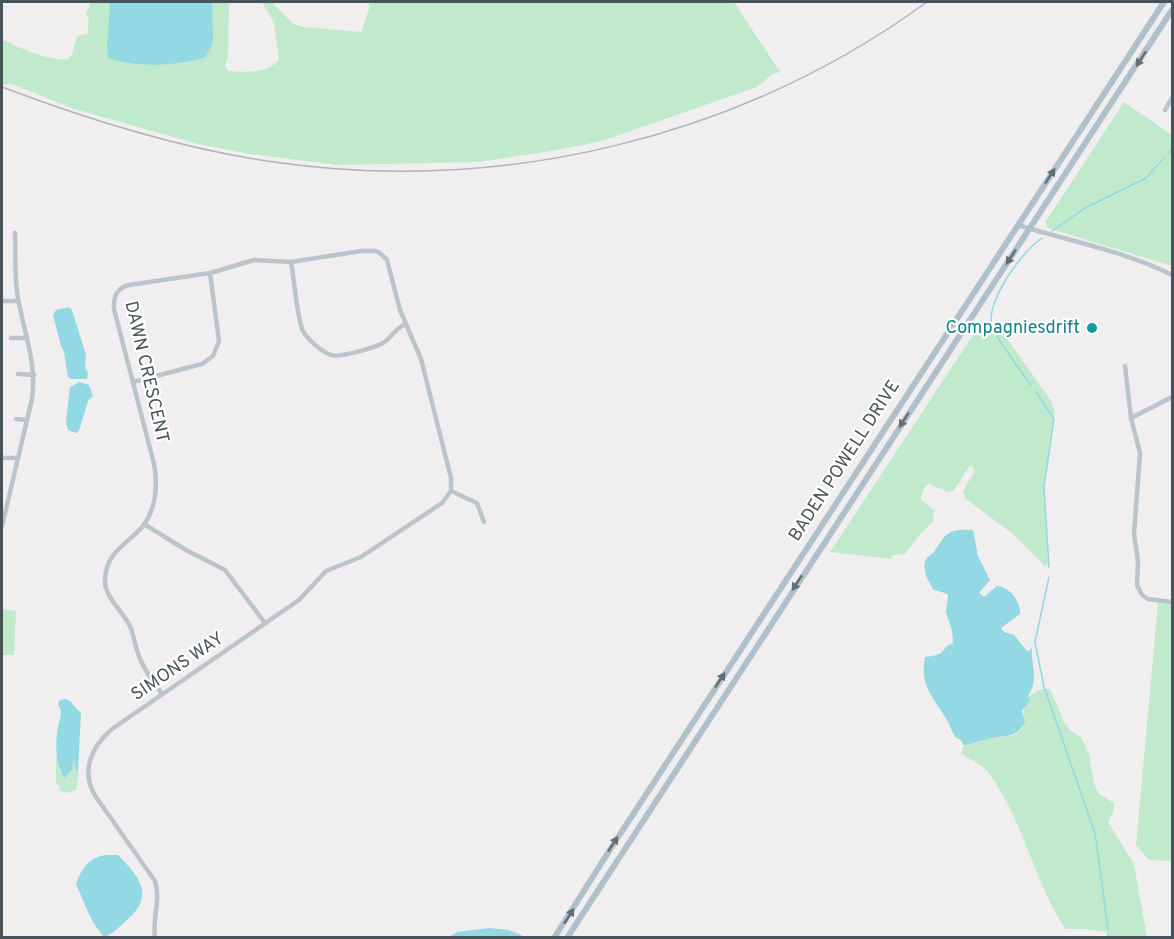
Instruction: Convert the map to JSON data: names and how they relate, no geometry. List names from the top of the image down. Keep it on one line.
{"streets":{"main road":["BADEN POWELL DRIVE"],"street":["DAWN CRESCENT","SIMONS WAY"]},"crossings":[["DAWN CRESCENT","SIMONS WAY"]],"places":["Compagniesdrift"]}
